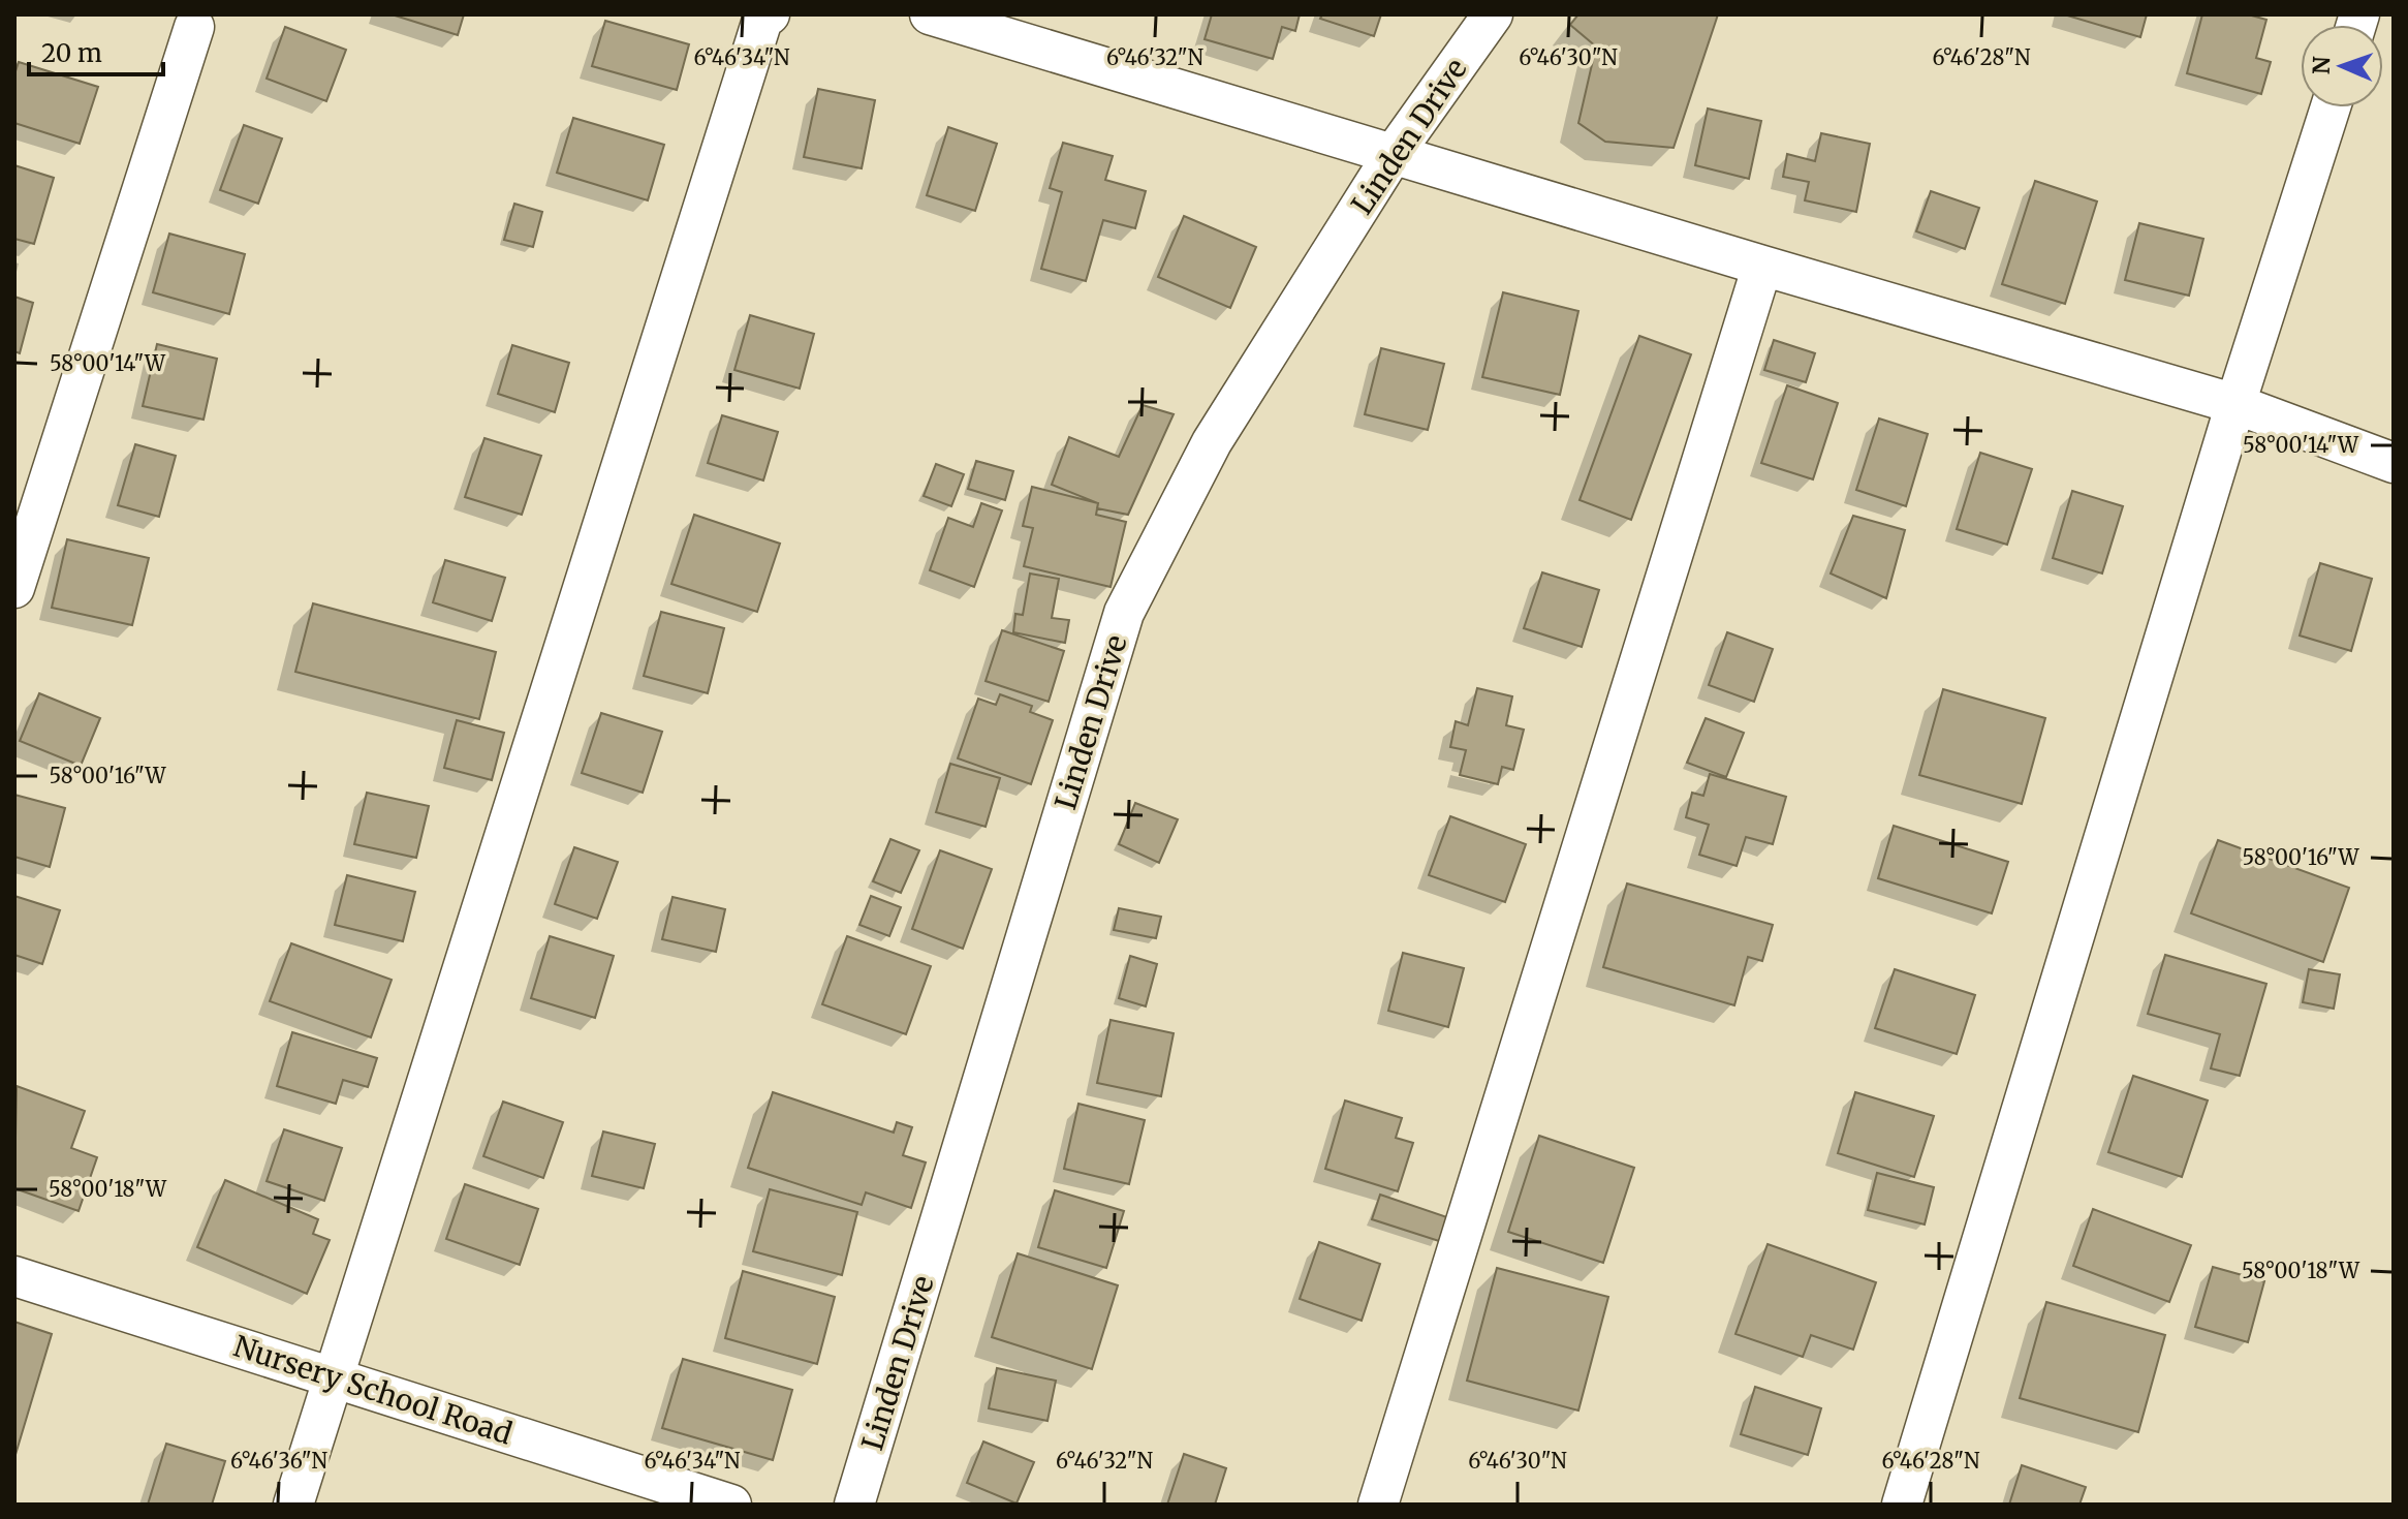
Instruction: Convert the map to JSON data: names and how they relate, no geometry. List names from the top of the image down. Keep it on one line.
{"streets":{"street":["Linden Drive","Nursery School Road"]},"scale_bar":"20 m","north":"left","coordinates":["6°46'34\"N","6°46'32\"N","6°46'30\"N","6°46'28\"N","58°00'14\"W","58°00'16\"W","58°00'18\"W","6°46'36\"N"]}
